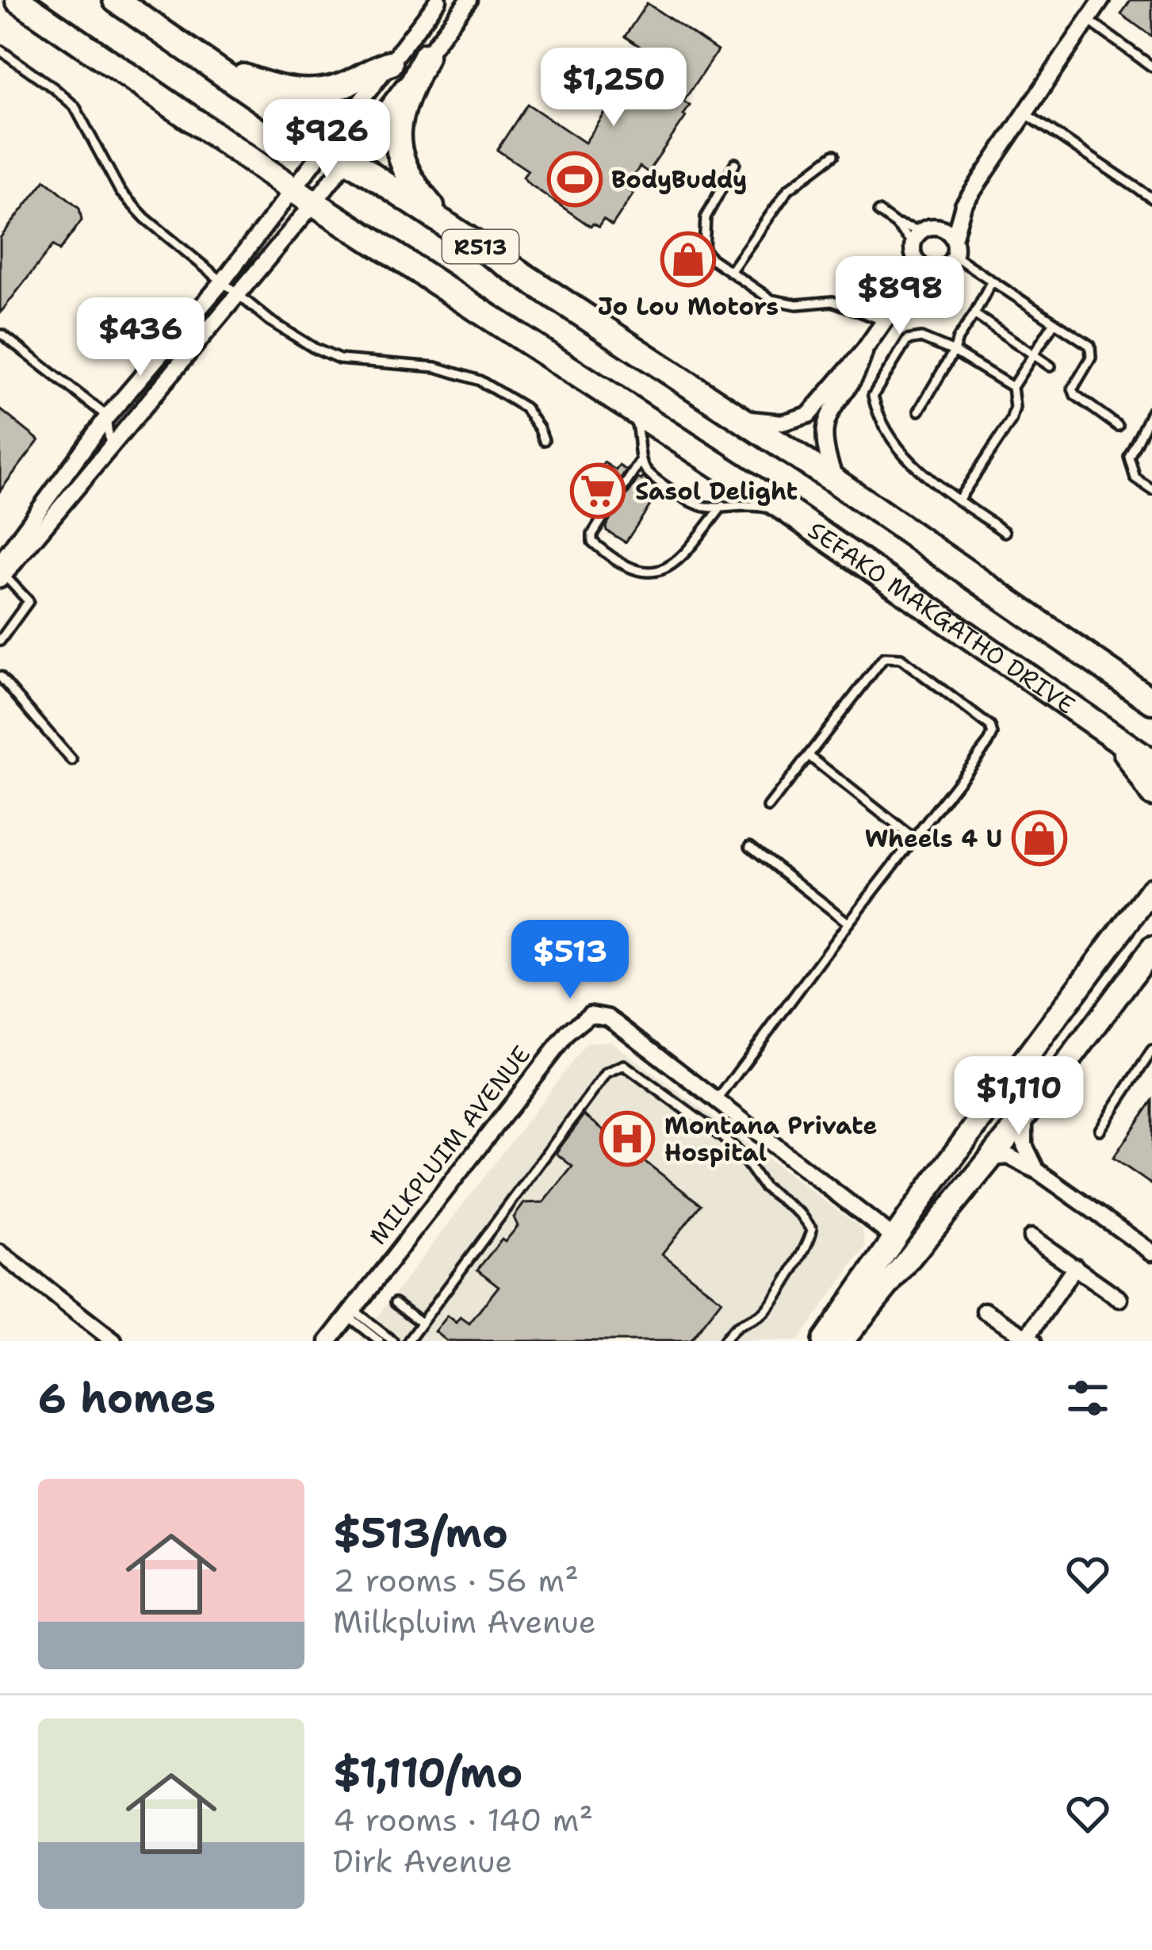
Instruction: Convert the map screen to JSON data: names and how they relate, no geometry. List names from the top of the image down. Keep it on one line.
{"streets":{"main road":["R513","SEFAKO MAKGATHO DRIVE"],"street":["MILKPLUIM AVENUE"]},"places":{"sports":["BodyBuddy"],"shop":["Jo Lou Motors","Wheels 4 U"],"supermarket":["Sasol Delight"],"hospital":["Montana Private Hospital"]},"page":{"price":["$1,250","$926","$898","$436","$513","$1,110"],"heading":"6 homes","list":[{"name":"$513/mo","note":"2 rooms · 56 m² · Milkpluim Avenue"},{"name":"$1,110/mo","note":"4 rooms · 140 m² · Dirk Avenue"}]}}
